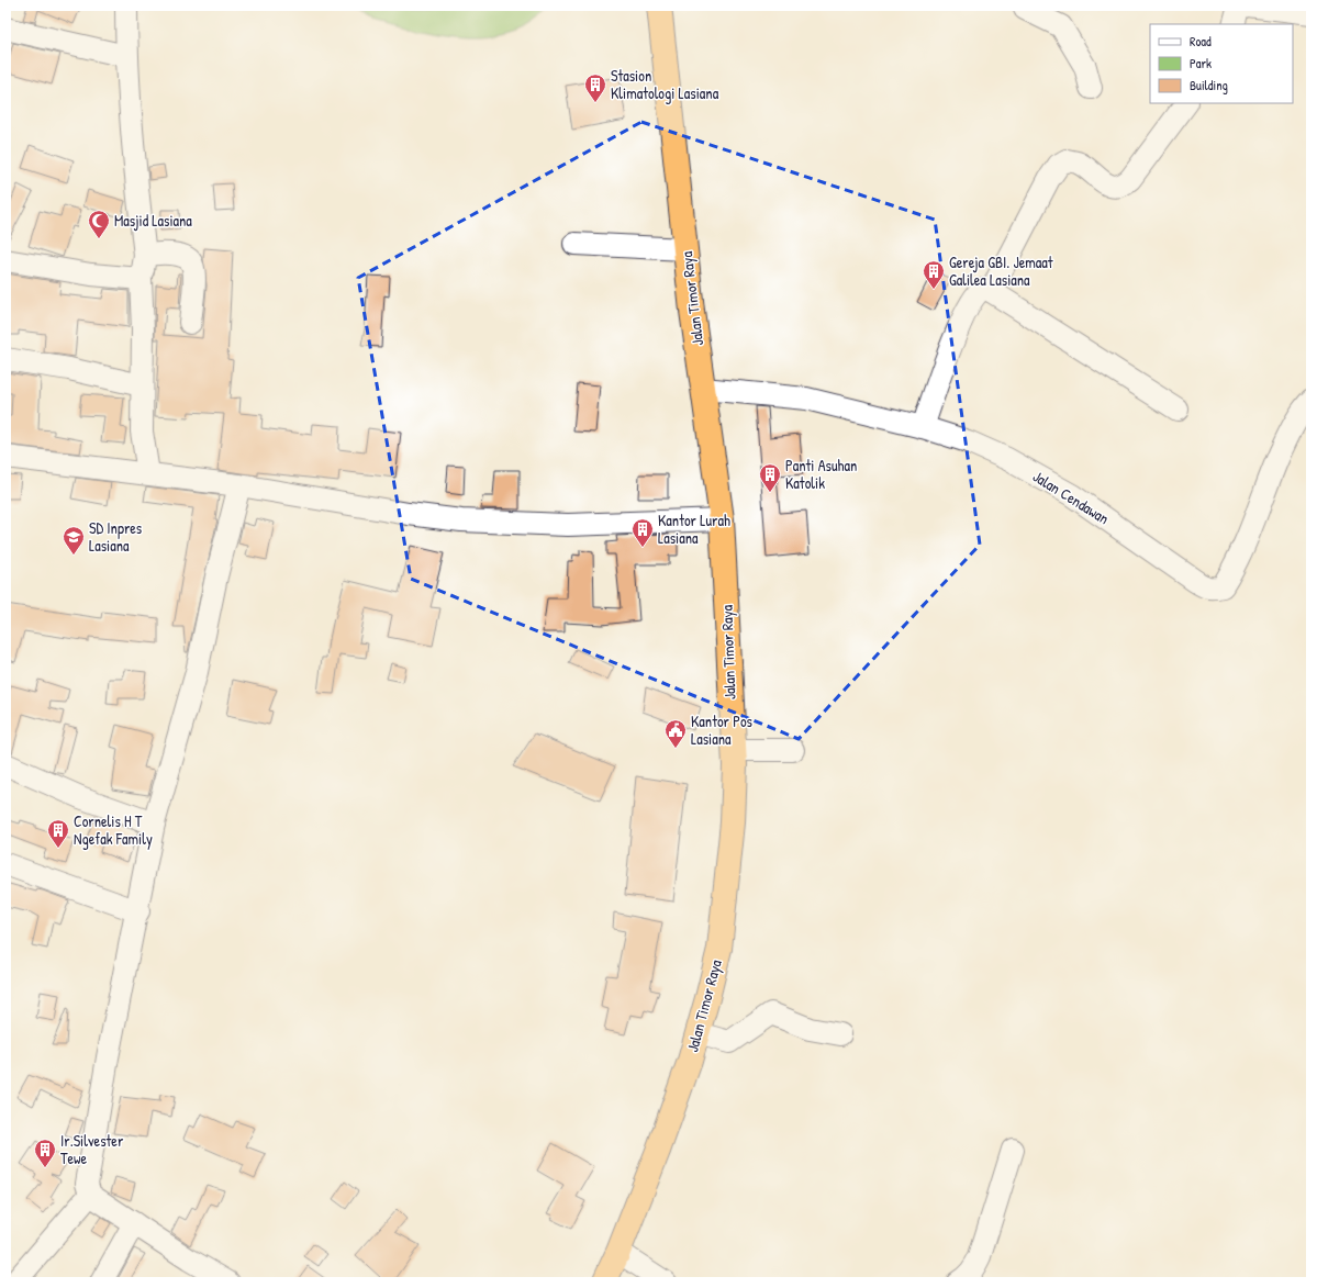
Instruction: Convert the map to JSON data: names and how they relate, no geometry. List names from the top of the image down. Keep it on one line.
{"streets":{"highway":["Jalan Timor Raya"],"street":["Jalan Cendawan"]},"crossings":[["Jalan Timor Raya","Jalan Cendawan"]],"places":{"building":["Stasion Klimatologi Lasiana","Gereja GBI. Jemaat Galilea Lasiana","Panti Asuhan Katolik","Kantor Lurah Lasiana","Cornelis H T Ngefak Family","Ir.Silvester Tewe"],"mosque":["Masjid Lasiana"],"school or university":["SD Inpres Lasiana"],"public building":["Kantor Pos Lasiana"]},"legend":["Road","Park","Building"]}
